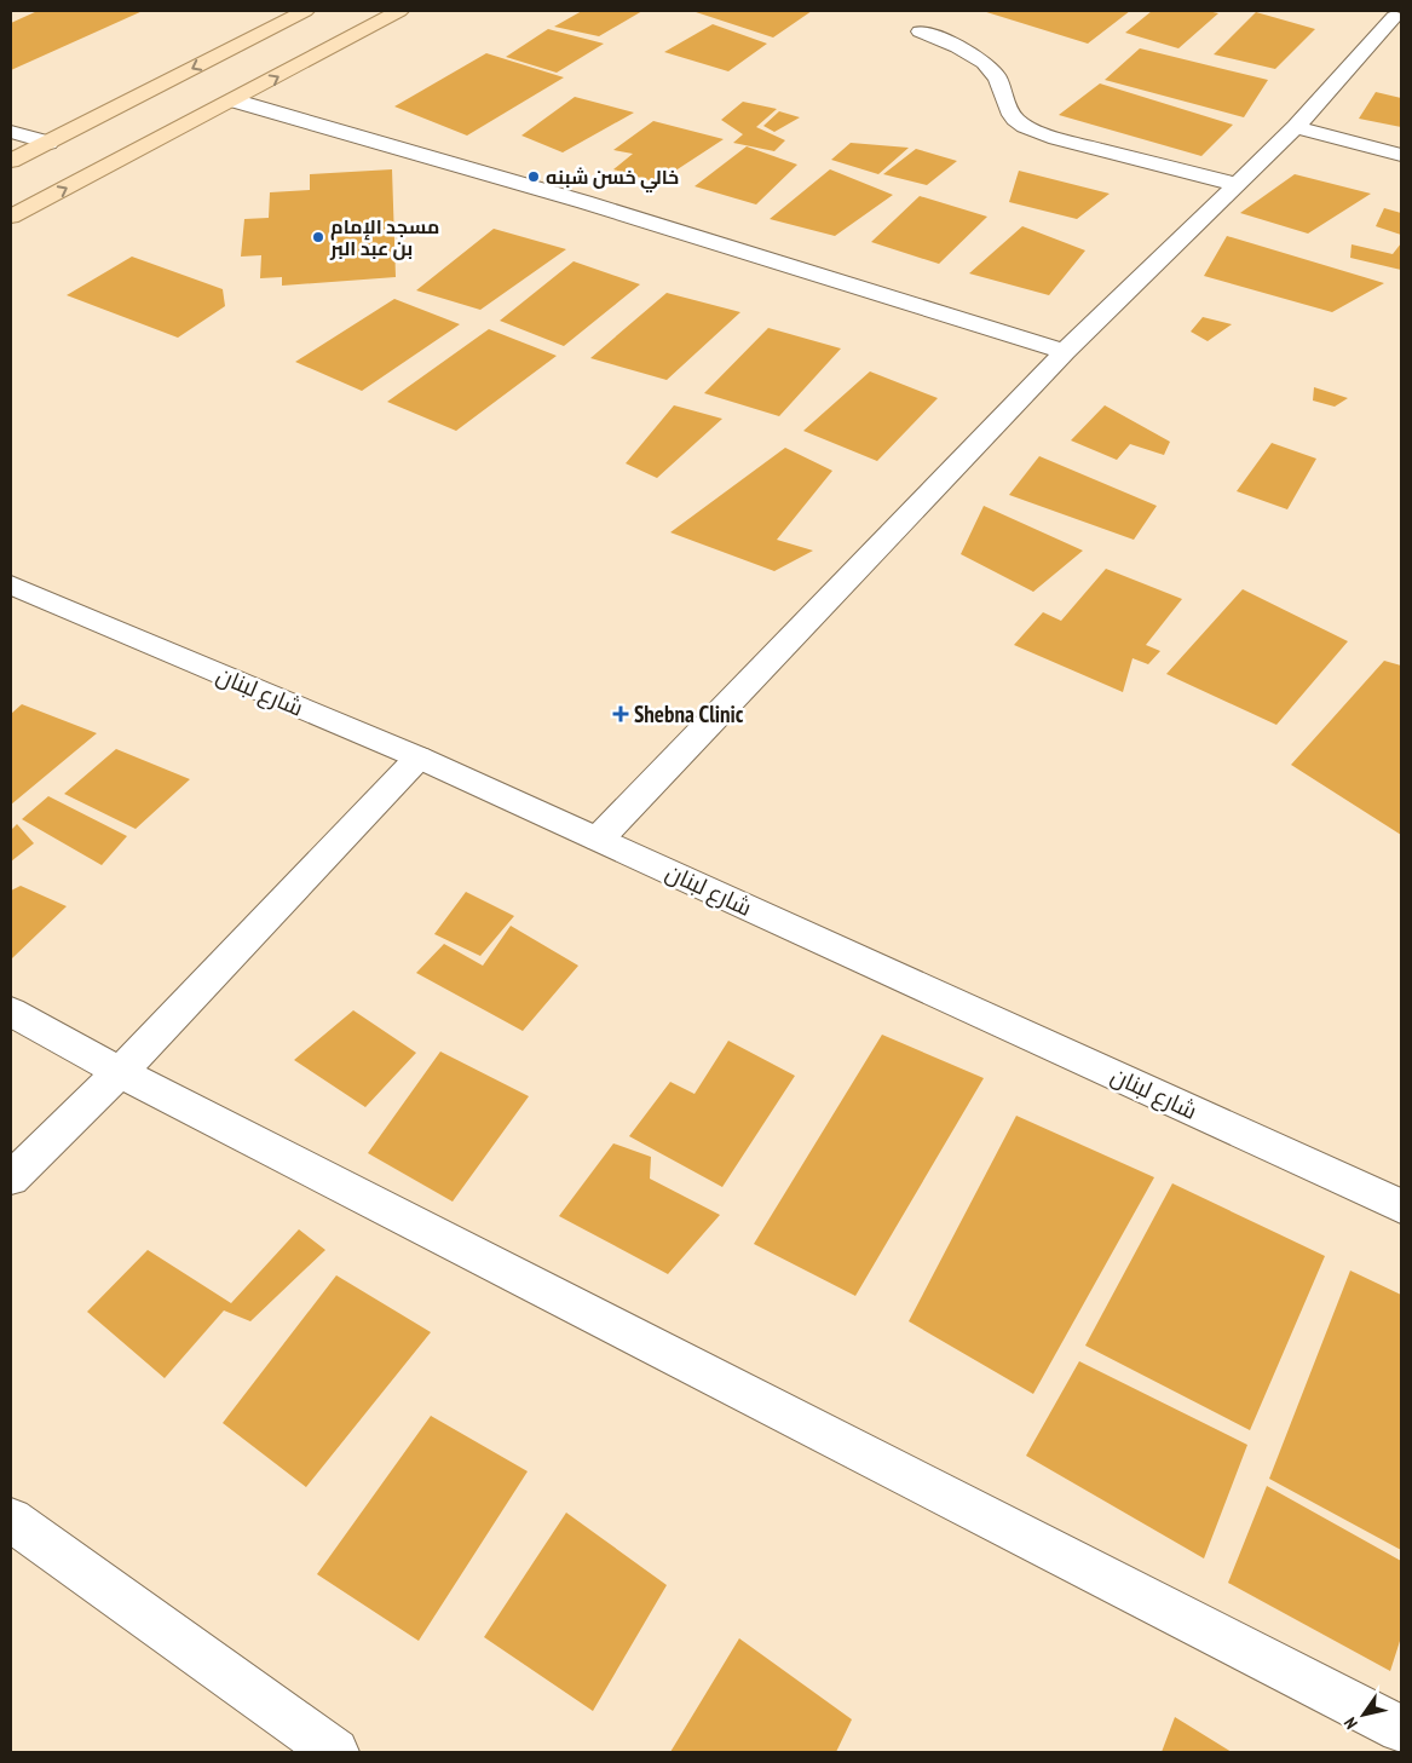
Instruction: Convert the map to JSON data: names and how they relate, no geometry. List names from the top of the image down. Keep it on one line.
{"streets":{"street":["شارع لبنان"]},"places":{"other":["خالي خسن شبنه","مسجد الإمام بن عبد البر"],"health":["Shebna Clinic"]},"north":"bottom left"}
